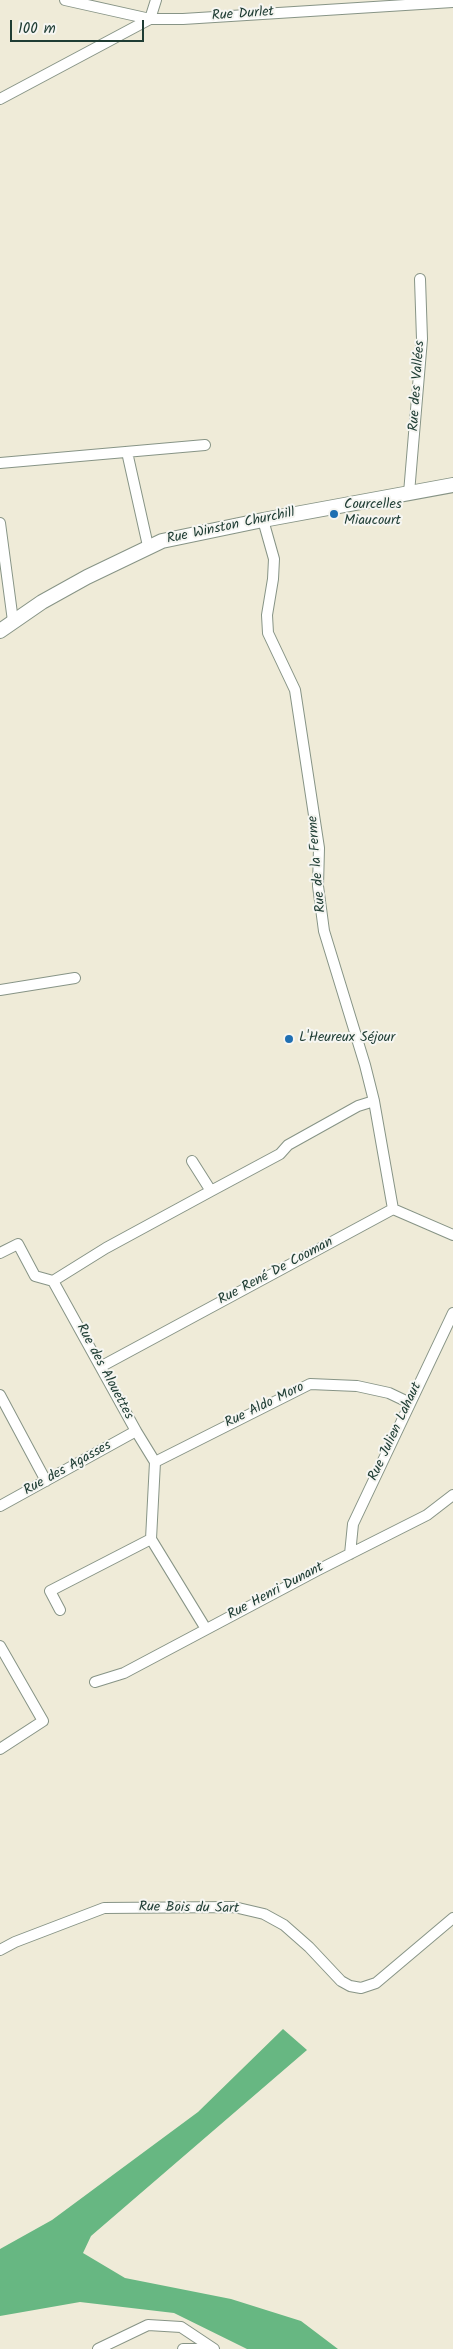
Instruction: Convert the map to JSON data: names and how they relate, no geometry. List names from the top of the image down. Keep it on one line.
{"streets":{"main road":["Rue Winston Churchill"],"street":["Rue Durlet","Rue des Vallées","Rue de la Ferme","Rue René De Cooman","Rue des Alouettes","Rue Aldo Moro","Rue Julien Lahaut","Rue des Agasses","Rue Henri Dunant","Rue Bois du Sart"]},"crossings":[["Rue des Vallées","Rue Winston Churchill"],["Rue Winston Churchill","Rue de la Ferme"],["Rue de la Ferme","Rue René De Cooman"],["Rue René De Cooman","Rue des Alouettes"],["Rue des Alouettes","Rue Aldo Moro"],["Rue des Alouettes","Rue des Agasses"],["Rue Aldo Moro","Rue Julien Lahaut"],["Rue Julien Lahaut","Rue Henri Dunant"]],"places":["Courcelles Miaucourt","L'Heureux Séjour"],"scale_bar":"100 m"}
